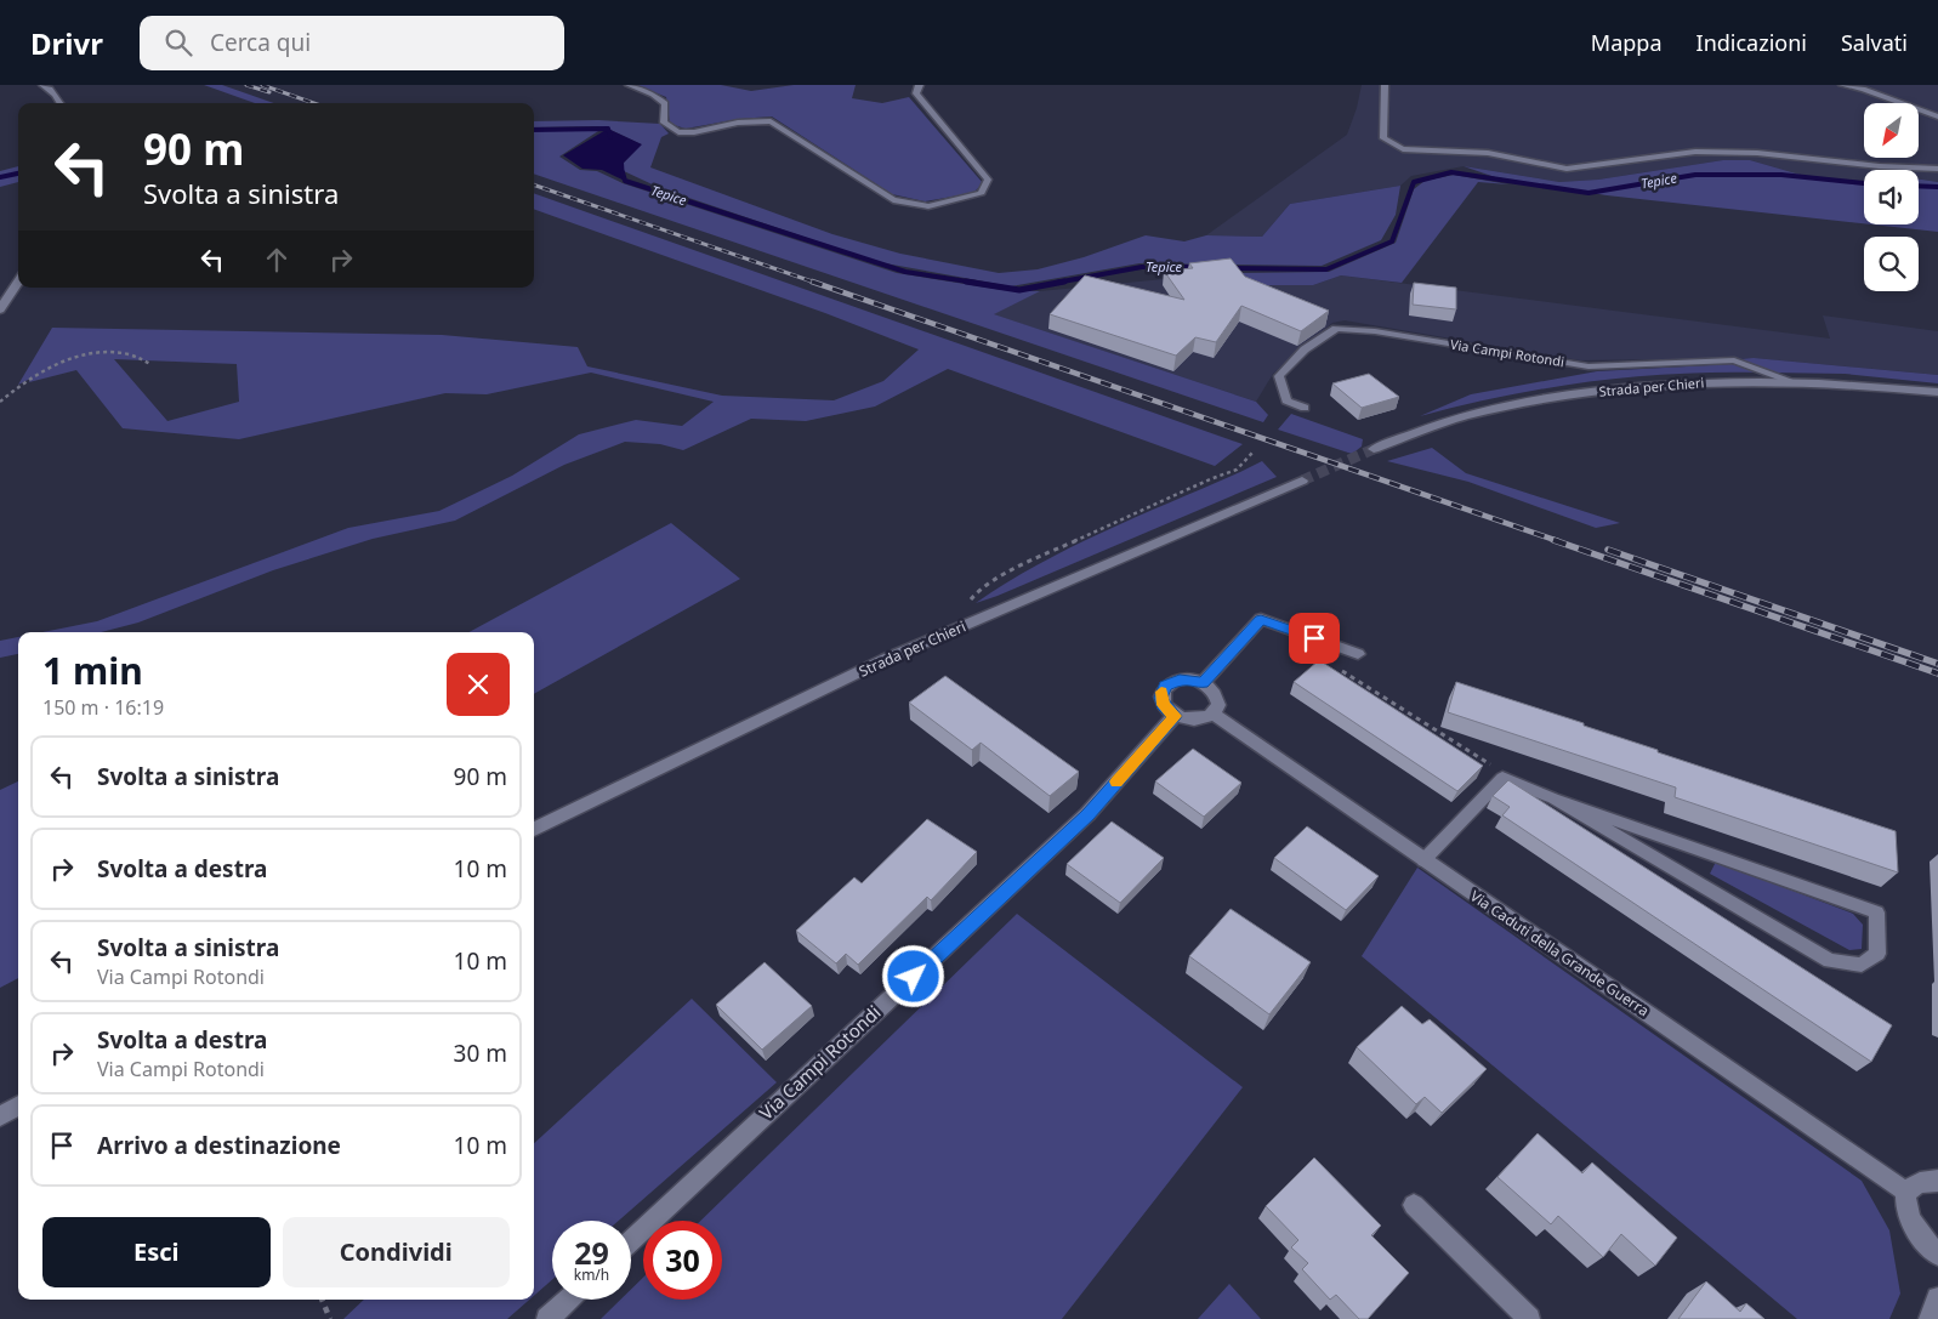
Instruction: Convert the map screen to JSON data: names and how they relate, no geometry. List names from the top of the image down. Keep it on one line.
{"streets":{"street":["Via Campi Rotondi","Strada per Chieri","Via Caduti della Grande Guerra"]},"crossings":[["Via Campi Rotondi","Strada per Chieri"],["Via Campi Rotondi","Via Caduti della Grande Guerra"]],"water":["Tepice"],"north":"bottom left","page":{"header":"Drivr","search":"Cerca qui","nav":["Mappa","Indicazioni","Salvati"],"turn":["90 m","Svolta a sinistra"],"heading":["1 min","150 m · 16:19"],"list":[{"name":"Svolta a sinistra","value":"90 m"},{"name":"Svolta a destra","value":"10 m"},{"name":"Svolta a sinistra","note":"Via Campi Rotondi","value":"10 m"},{"name":"Svolta a destra","note":"Via Campi Rotondi","value":"30 m"},{"name":"Arrivo a destinazione","value":"10 m"}],"buttons":["Esci","Condividi"],"speed":"29 km/h","limit":"30"}}
